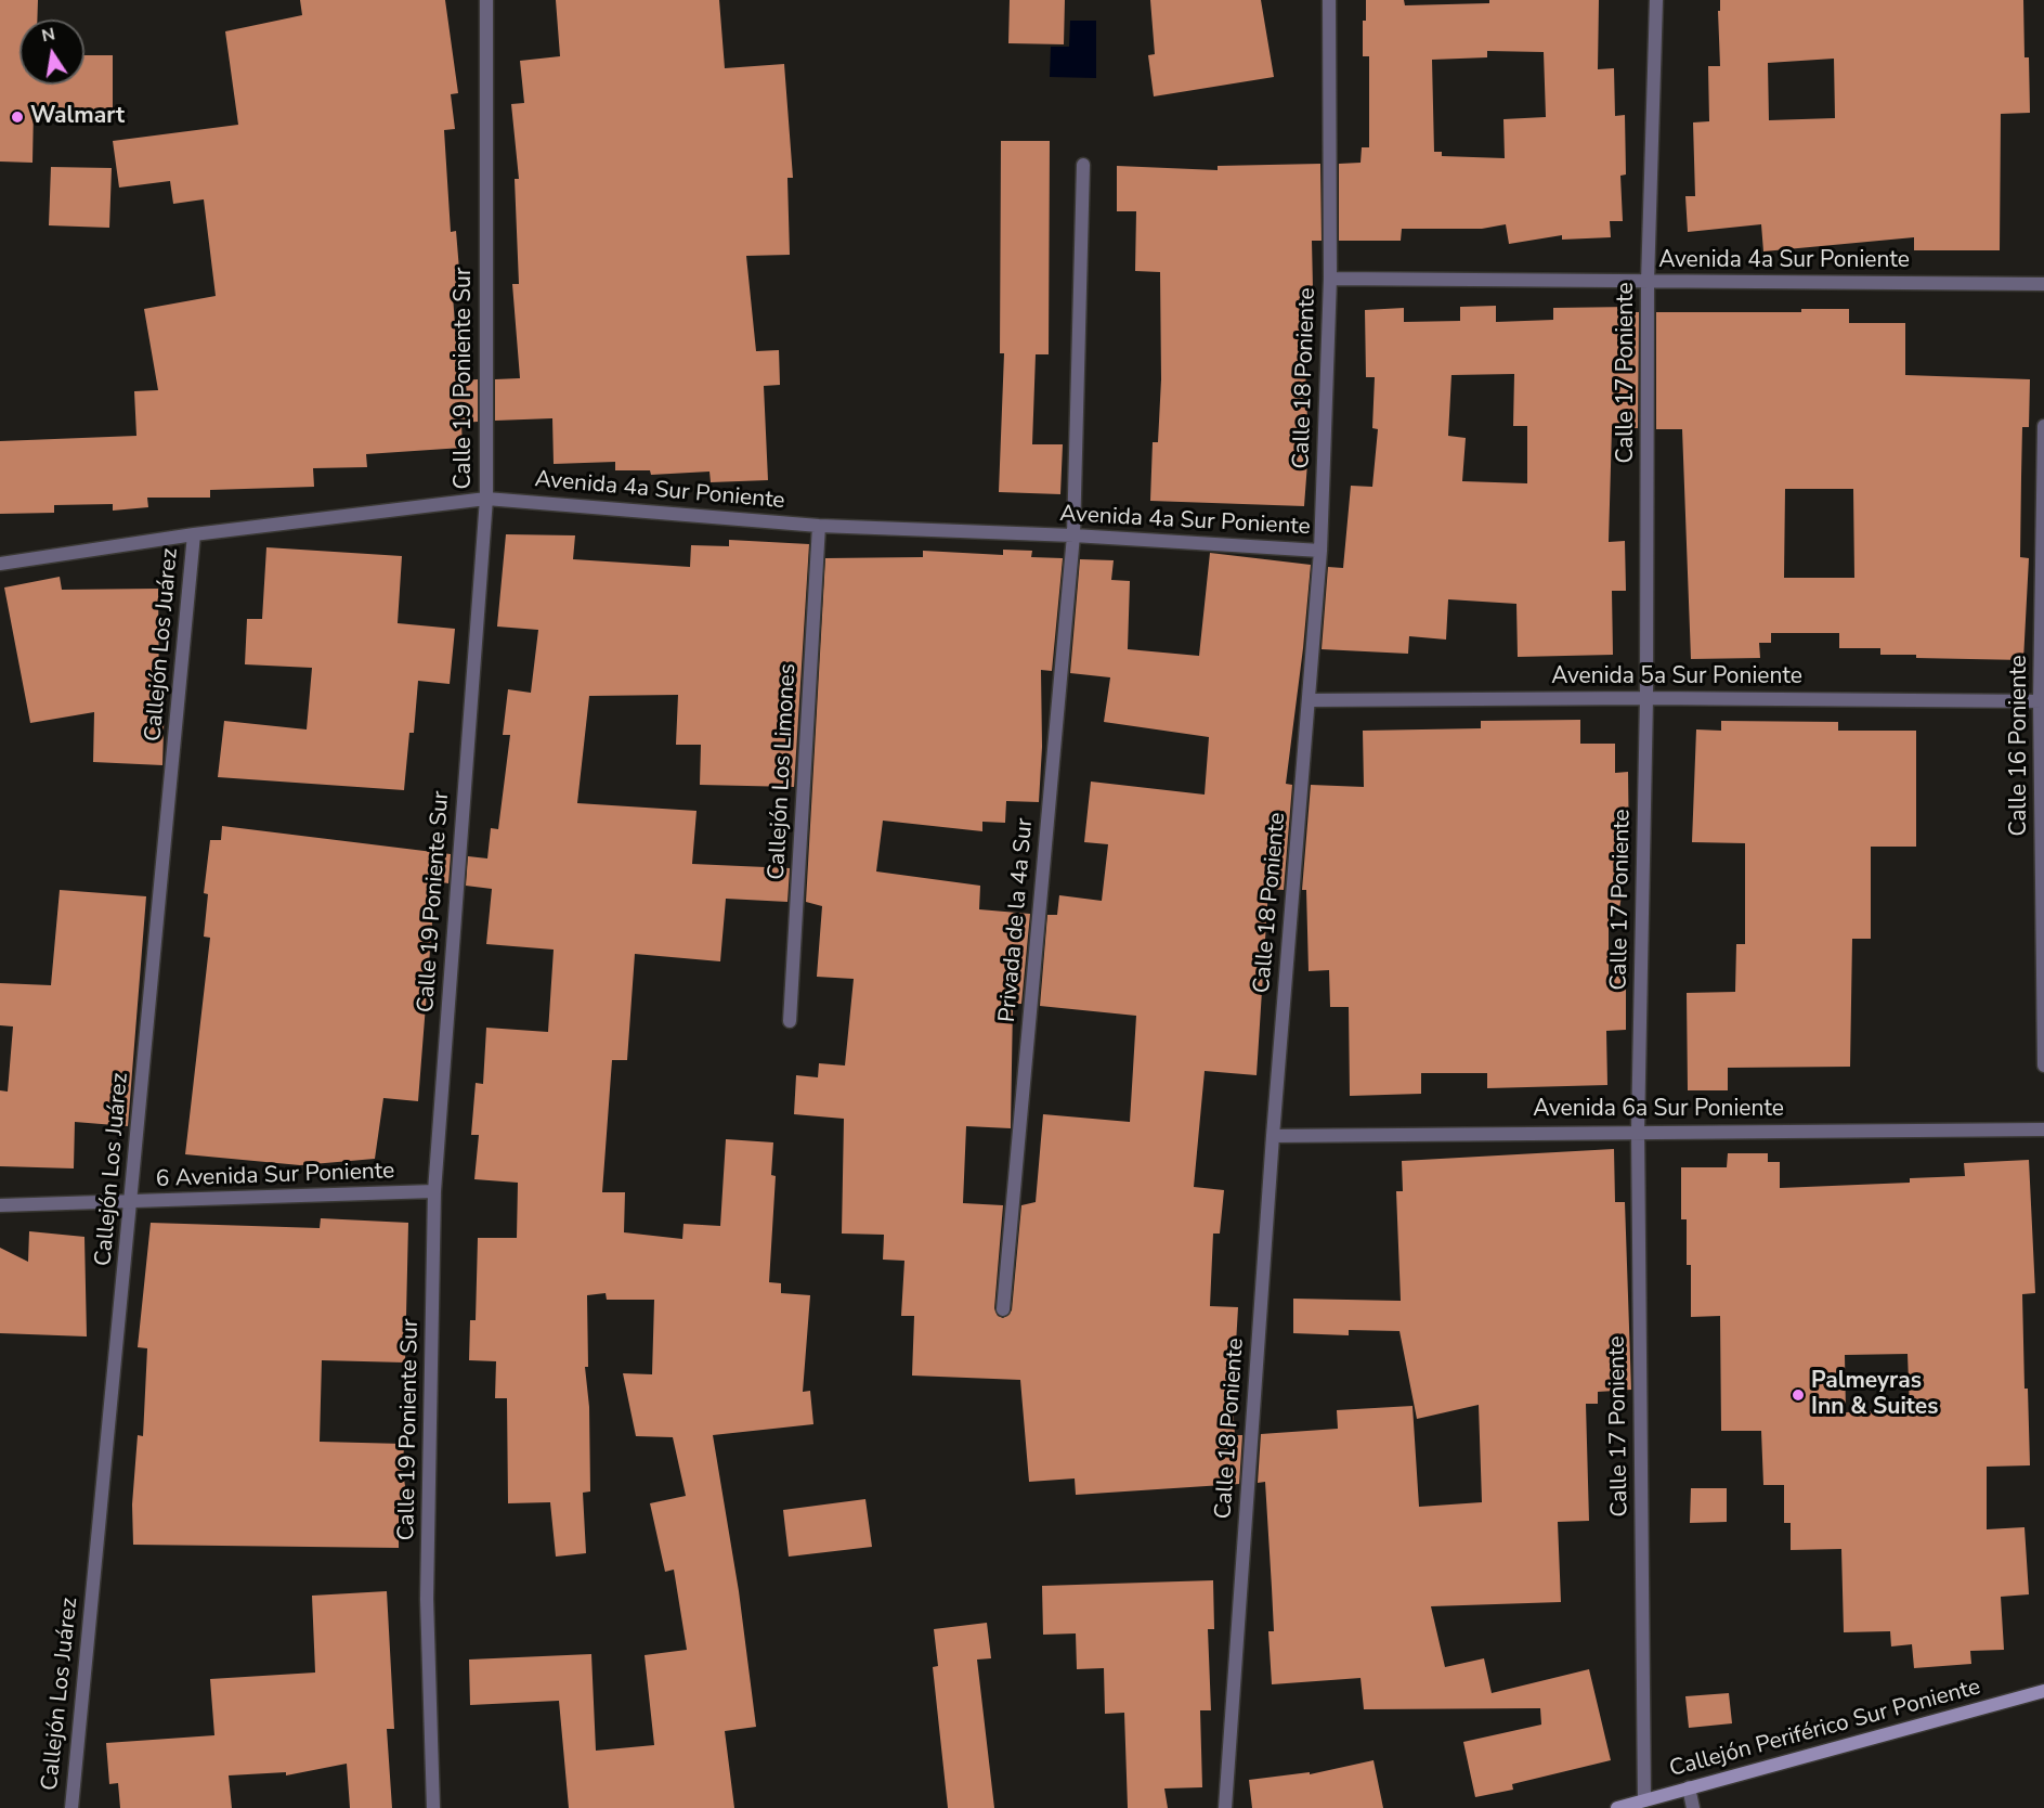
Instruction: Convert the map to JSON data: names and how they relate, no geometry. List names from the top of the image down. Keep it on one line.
{"streets":{"main road":["Callejón Periférico Sur Poniente"],"street":["Avenida 4a Sur Poniente","Calle 17 Poniente","Calle 19 Poniente Sur","Calle 18 Poniente","Callejón Los Juárez","Avenida 5a Sur Poniente","Calle 16 Poniente","Callejón Los Limones","Privada de la 4a Sur","Avenida 6a Sur Poniente","6 Avenida Sur Poniente"]},"crossings":[["Avenida 4a Sur Poniente","Calle 17 Poniente"],["Avenida 4a Sur Poniente","Calle 19 Poniente Sur"],["Avenida 4a Sur Poniente","Calle 18 Poniente"],["Avenida 4a Sur Poniente","Callejón Los Juárez"],["Avenida 4a Sur Poniente","Callejón Los Limones"],["Avenida 4a Sur Poniente","Privada de la 4a Sur"],["Calle 17 Poniente","Avenida 5a Sur Poniente"],["Calle 17 Poniente","Avenida 6a Sur Poniente"],["Calle 17 Poniente","Callejón Periférico Sur Poniente"],["Calle 19 Poniente Sur","6 Avenida Sur Poniente"],["Calle 18 Poniente","Avenida 5a Sur Poniente"],["Calle 18 Poniente","Avenida 6a Sur Poniente"],["Callejón Los Juárez","6 Avenida Sur Poniente"],["Avenida 5a Sur Poniente","Calle 16 Poniente"]],"places":["Walmart","Palmeyras Inn & Suites"],"north":"top"}
